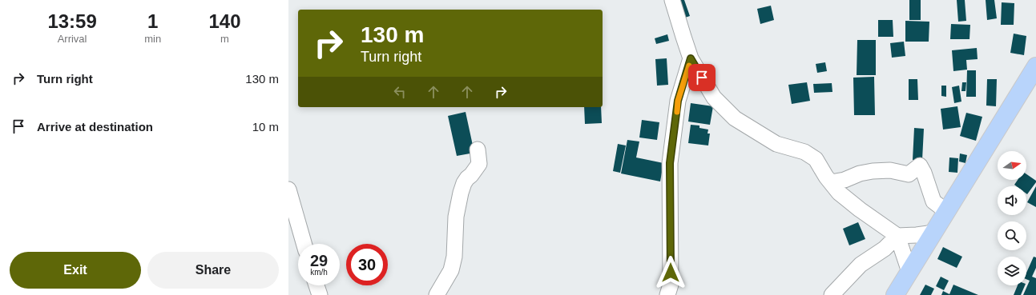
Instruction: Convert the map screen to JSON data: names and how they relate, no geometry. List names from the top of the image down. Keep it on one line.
{"north":"right","page":{"eta":["13:59","Arrival","1","min","140","m"],"turn":["130 m","Turn right"],"list":[{"name":"Turn right","value":"130 m"},{"name":"Arrive at destination","value":"10 m"}],"speed":"29 km/h","limit":"30","buttons":["Exit","Share"]}}
